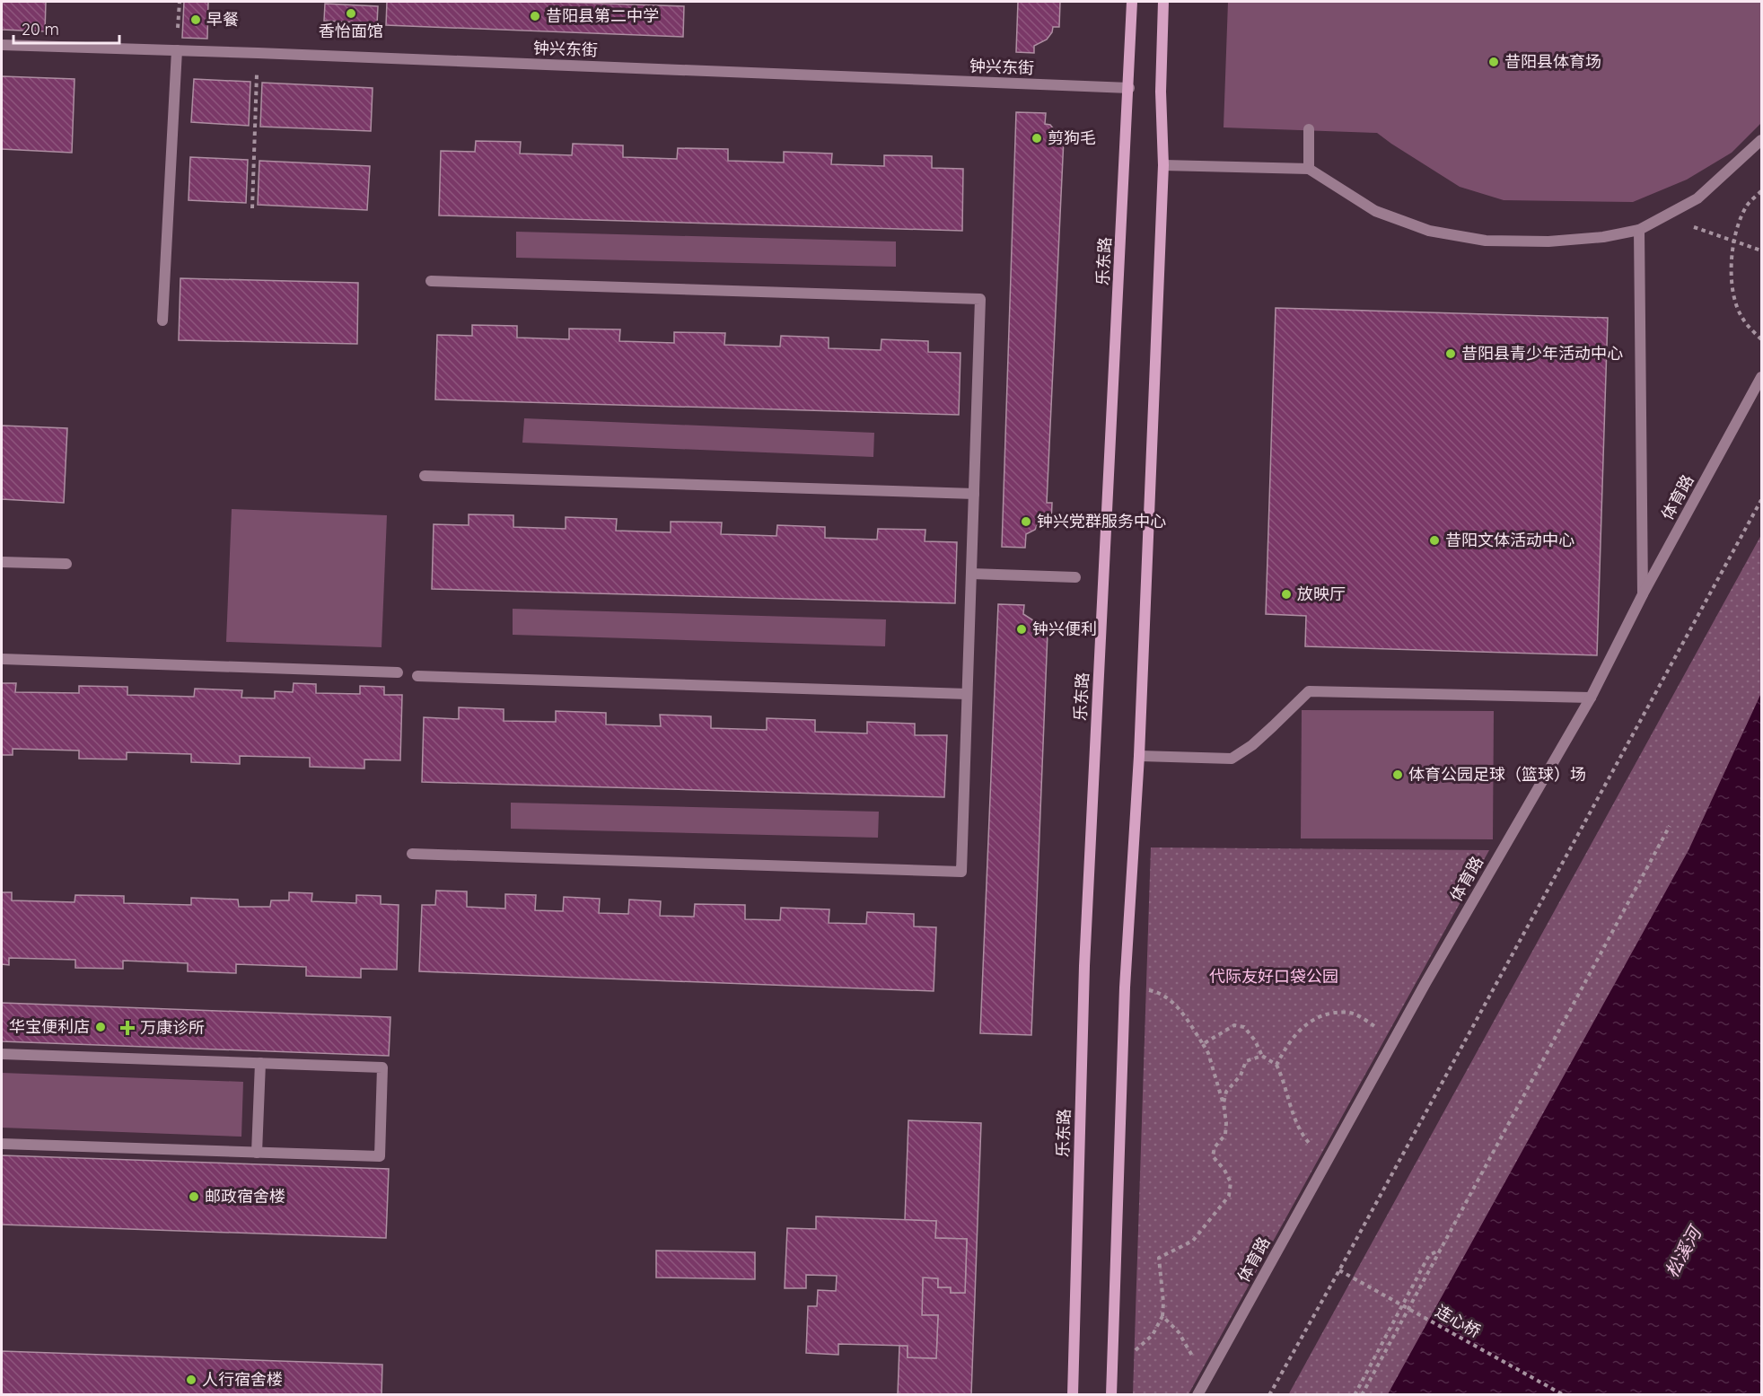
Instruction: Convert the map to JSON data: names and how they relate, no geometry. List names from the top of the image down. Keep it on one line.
{"streets":{"main road":["乐东路"],"street":["钟兴东街","体育路"],"path":["连心桥"]},"crossings":[["钟兴东街","乐东路"]],"water":["松溪河"],"parks":["代际友好口袋公园"],"places":{"other":["香怡面馆","昔阳县第二中学","早餐","昔阳县体育场","剪狗毛","昔阳县青少年活动中心","钟兴党群服务中心","昔阳文体活动中心","放映厅","钟兴便利","体育公园足球（篮球）场","华宝便利店","邮政宿舍楼","人行宿舍楼"],"health":["万康诊所"]},"scale_bar":"20 m"}
